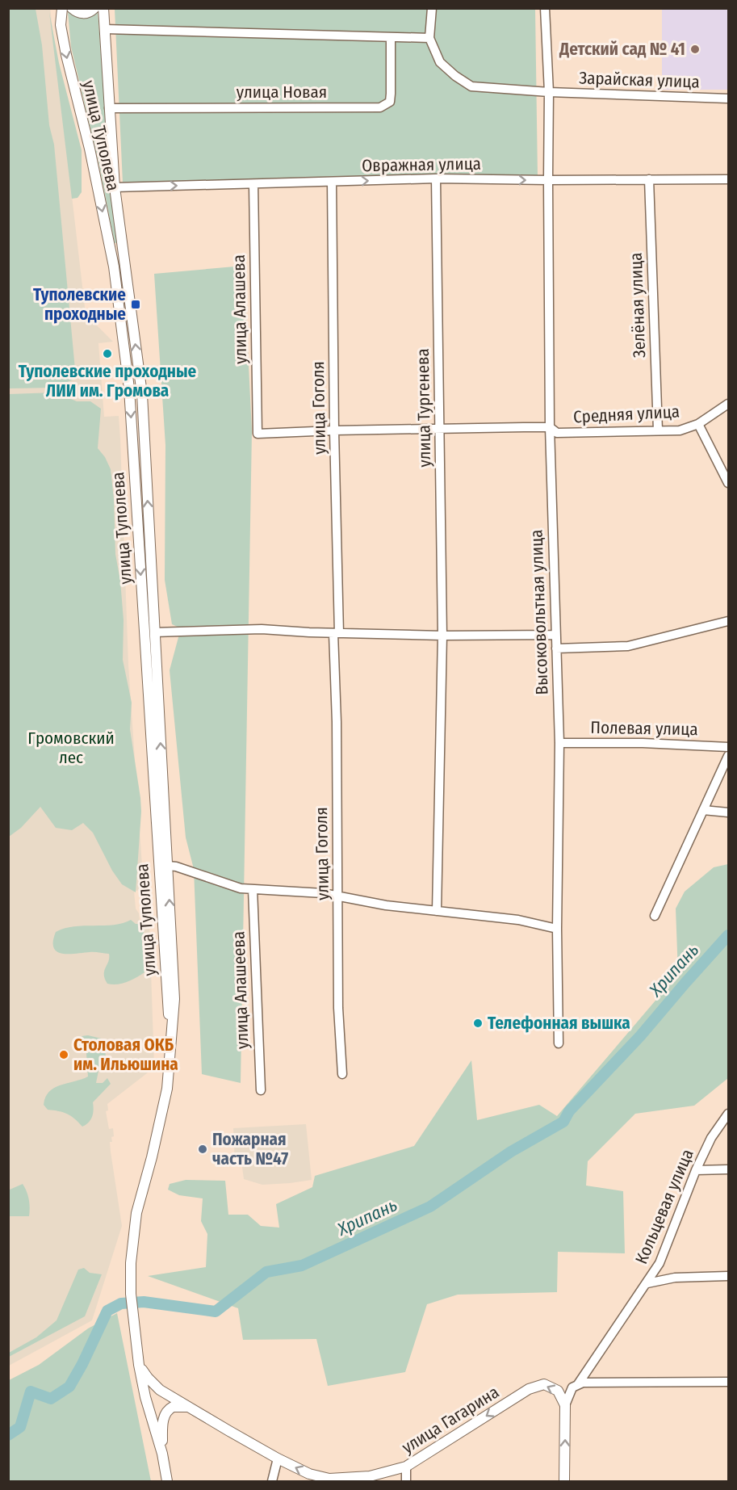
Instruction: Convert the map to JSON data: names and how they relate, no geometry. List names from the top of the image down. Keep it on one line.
{"streets":{"main road":["улица Туполева","улица Гагарина"],"street":["Зарайская улица","улица Новая","Овражная улица","Зелёная улица","улица Алашева","улица Гоголя","улица Тургенева","Средняя улица","Высоковольтная улица","Полевая улица","улица Алашеева","Кольцевая улица"]},"crossings":[["Зарайская улица","Высоковольтная улица"],["улица Новая","улица Туполева"],["улица Туполева","Овражная улица"],["улица Туполева","улица Гагарина"],["Овражная улица","Зелёная улица"],["Овражная улица","улица Алашева"],["Овражная улица","улица Гоголя"],["Овражная улица","улица Тургенева"],["Овражная улица","Высоковольтная улица"],["Зелёная улица","Средняя улица"],["улица Алашева","Средняя улица"],["улица Гоголя","Средняя улица"],["улица Тургенева","Средняя улица"],["Средняя улица","Высоковольтная улица"],["Высоковольтная улица","Полевая улица"]],"one_way":["Овражная улица","улица Гагарина"],"water":["Хрипань"],"parks":["Громовский лес"],"places":{"other":["Детский сад № 41","Туполевские проходные ЛИИ им. Громова","Телефонная вышка","Столовая ОКБ им. Ильюшина","Пожарная часть №47"],"transit":["Туполевские проходные"]}}
